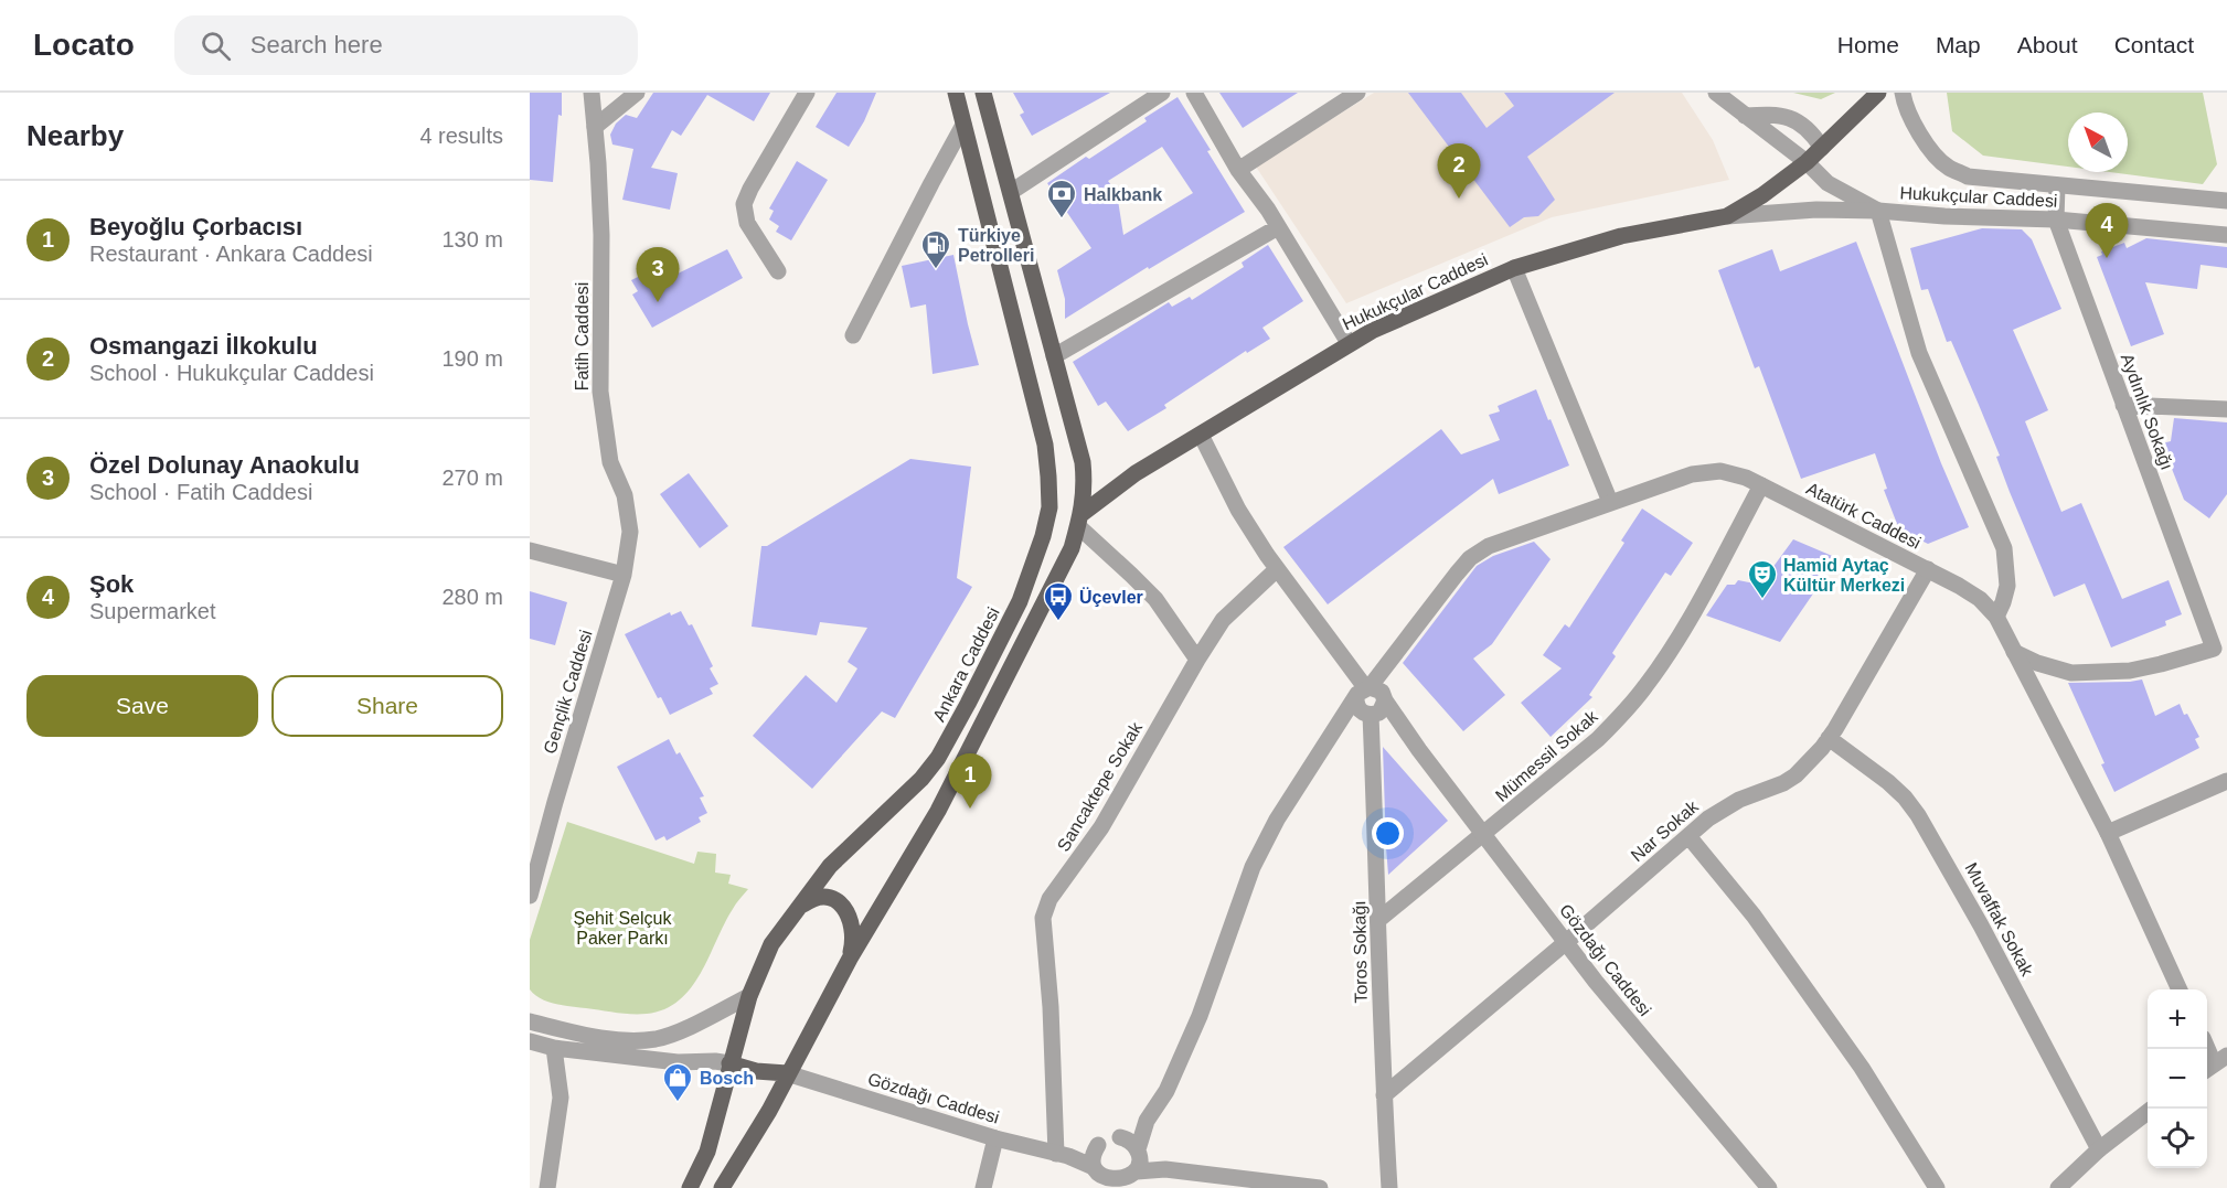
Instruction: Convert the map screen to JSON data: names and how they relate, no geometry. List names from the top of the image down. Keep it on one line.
{"streets":{"main road":["Hukukçular Caddesi","Ankara Caddesi"],"street":["Fatih Caddesi","Aydınlık Sokağı","Atatürk Caddesi","Gençlik Caddesi","Mümessil Sokak","Sancaktepe Sokak","Nar Sokak","Muvaffak Sokak","Toros Sokağı","Gözdağı Caddesi"]},"crossings":[["Hukukçular Caddesi","Aydınlık Sokağı"],["Hukukçular Caddesi","Gözdağı Caddesi"],["Fatih Caddesi","Gençlik Caddesi"],["Aydınlık Sokağı","Atatürk Caddesi"],["Atatürk Caddesi","Mümessil Sokak"],["Atatürk Caddesi","Nar Sokak"],["Atatürk Caddesi","Toros Sokağı"],["Atatürk Caddesi","Gözdağı Caddesi"],["Mümessil Sokak","Toros Sokağı"],["Mümessil Sokak","Gözdağı Caddesi"],["Sancaktepe Sokak","Gözdağı Caddesi"],["Nar Sokak","Muvaffak Sokak"],["Nar Sokak","Toros Sokağı"],["Nar Sokak","Gözdağı Caddesi"],["Toros Sokağı","Gözdağı Caddesi"]],"parks":["Şehit Selçuk Paker Parkı"],"places":{"bank":["Halkbank"],"fuel station":["Türkiye Petrolleri"],"theatre":["Hamid Aytaç Kültür Merkezi"],"bus stop":["Üçevler"],"shop":["Bosch"]},"north":"top left","page":{"header":"Locato","search":"Search here","nav":["Home","Map","About","Contact"],"heading":["Nearby","4 results"],"pins":["2","4","3","1"],"list":[{"mark":"1","name":"Beyoğlu Çorbacısı","note":"Restaurant · Ankara Caddesi","value":"130 m"},{"mark":"2","name":"Osmangazi İlkokulu","note":"School · Hukukçular Caddesi","value":"190 m"},{"mark":"3","name":"Özel Dolunay Anaokulu","note":"School · Fatih Caddesi","value":"270 m"},{"mark":"4","name":"Şok","note":"Supermarket","value":"280 m"}],"buttons":["Save","Share"],"map_buttons":["+","−"]}}
